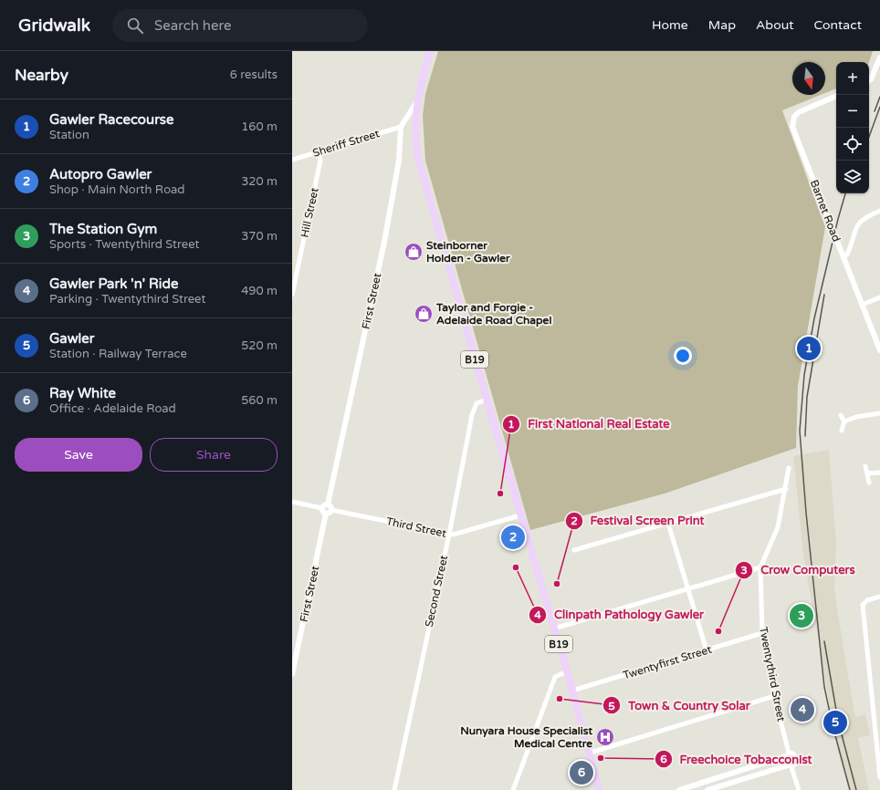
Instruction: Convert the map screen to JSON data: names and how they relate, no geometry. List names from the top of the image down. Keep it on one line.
{"streets":{"main road":["B19"],"street":["Sheriff Street","Barnet Road","Hill Street","First Street","Third Street","Second Street","Twentyfirst Street","Twentythird Street"]},"crossings":[["Sheriff Street","Hill Street"],["Sheriff Street","First Street"],["First Street","B19"],["First Street","Third Street"],["B19","Third Street"],["B19","Second Street"],["B19","Twentyfirst Street"],["Third Street","Second Street"],["Twentyfirst Street","Twentythird Street"]],"places":{"shop":["Steinborner Holden - Gawler","Taylor and Forgie - Adelaide Road Chapel"],"other":["First National Real Estate","Clinpath Pathology Gawler","Festival Screen Print","Crow Computers","Town & Country Solar","Freechoice Tobacconist"],"hospital":["Nunyara House Specialist Medical Centre"]},"north":"bottom","page":{"header":"Gridwalk","search":"Search here","nav":["Home","Map","About","Contact"],"heading":["Nearby","6 results"],"map_buttons":["+","−"],"list":[{"mark":"1","name":"Gawler Racecourse","note":"Station","value":"160 m"},{"mark":"2","name":"Autopro Gawler","note":"Shop · Main North Road","value":"320 m"},{"mark":"3","name":"The Station Gym","note":"Sports · Twentythird Street","value":"370 m"},{"mark":"4","name":"Gawler Park 'n' Ride","note":"Parking · Twentythird Street","value":"490 m"},{"mark":"5","name":"Gawler","note":"Station · Railway Terrace","value":"520 m"},{"mark":"6","name":"Ray White","note":"Office · Adelaide Road","value":"560 m"}],"pins":["1","2","3","4","5","6"],"buttons":["Save","Share"]}}
